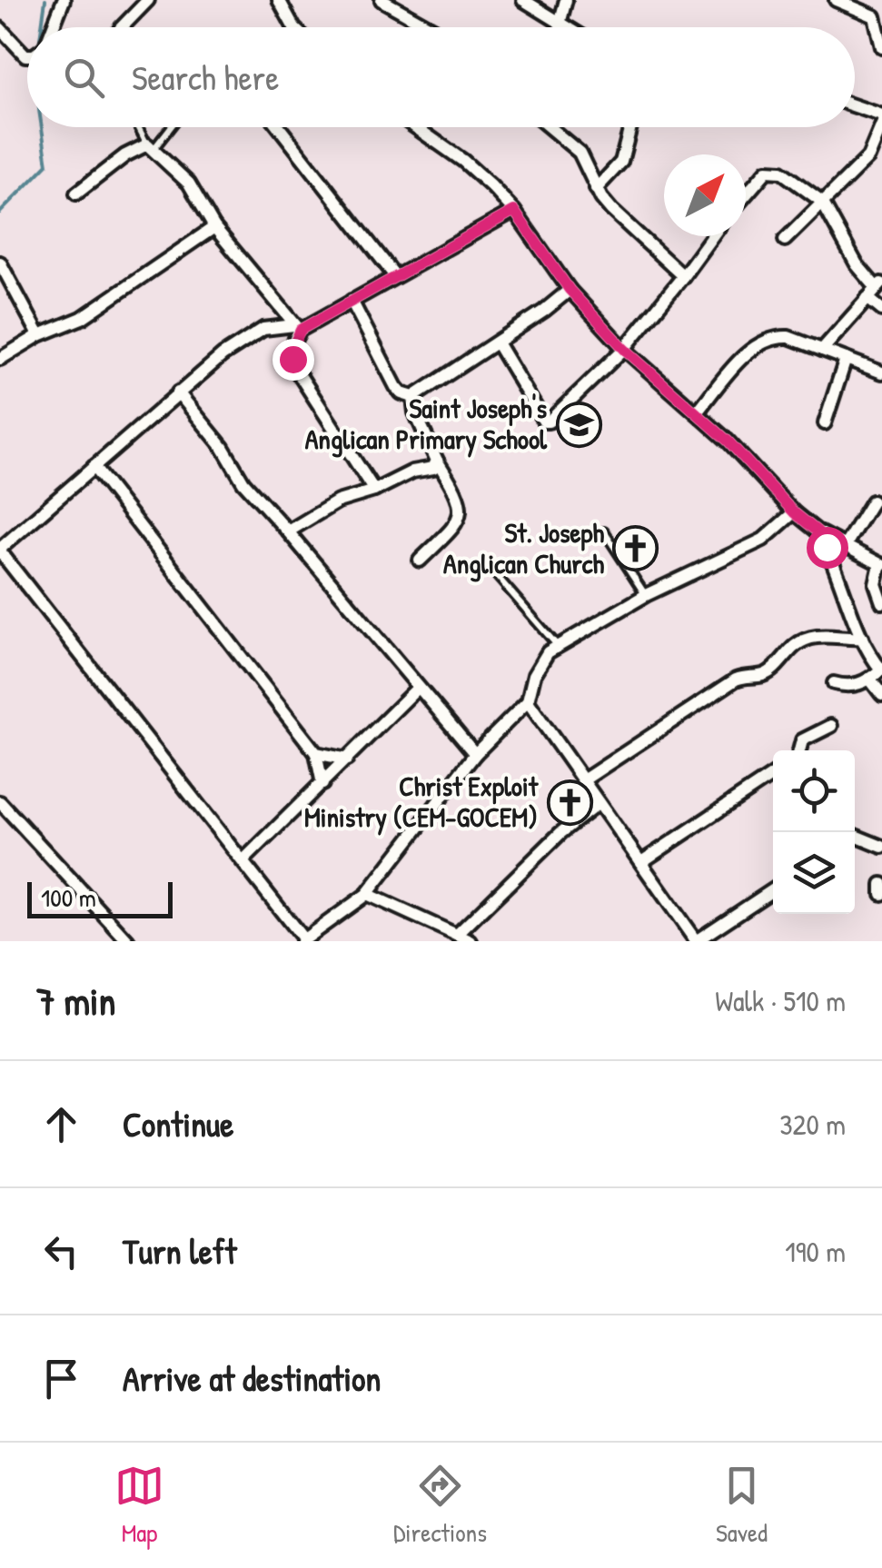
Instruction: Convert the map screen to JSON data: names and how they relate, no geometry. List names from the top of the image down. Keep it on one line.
{"places":{"school or university":["Saint Joseph's Anglican Primary School"],"church":["St. Joseph Anglican Church","Christ Exploit Ministry (CEM-GOCEM)"]},"scale_bar":"100 m","north":"top right","page":{"search":"Search here","scale":"100 m","heading":["7 min","Walk · 510 m"],"list":[["Continue","320 m"],["Turn left","190 m"],"Arrive at destination"],"nav":["Map","Directions","Saved"]}}
